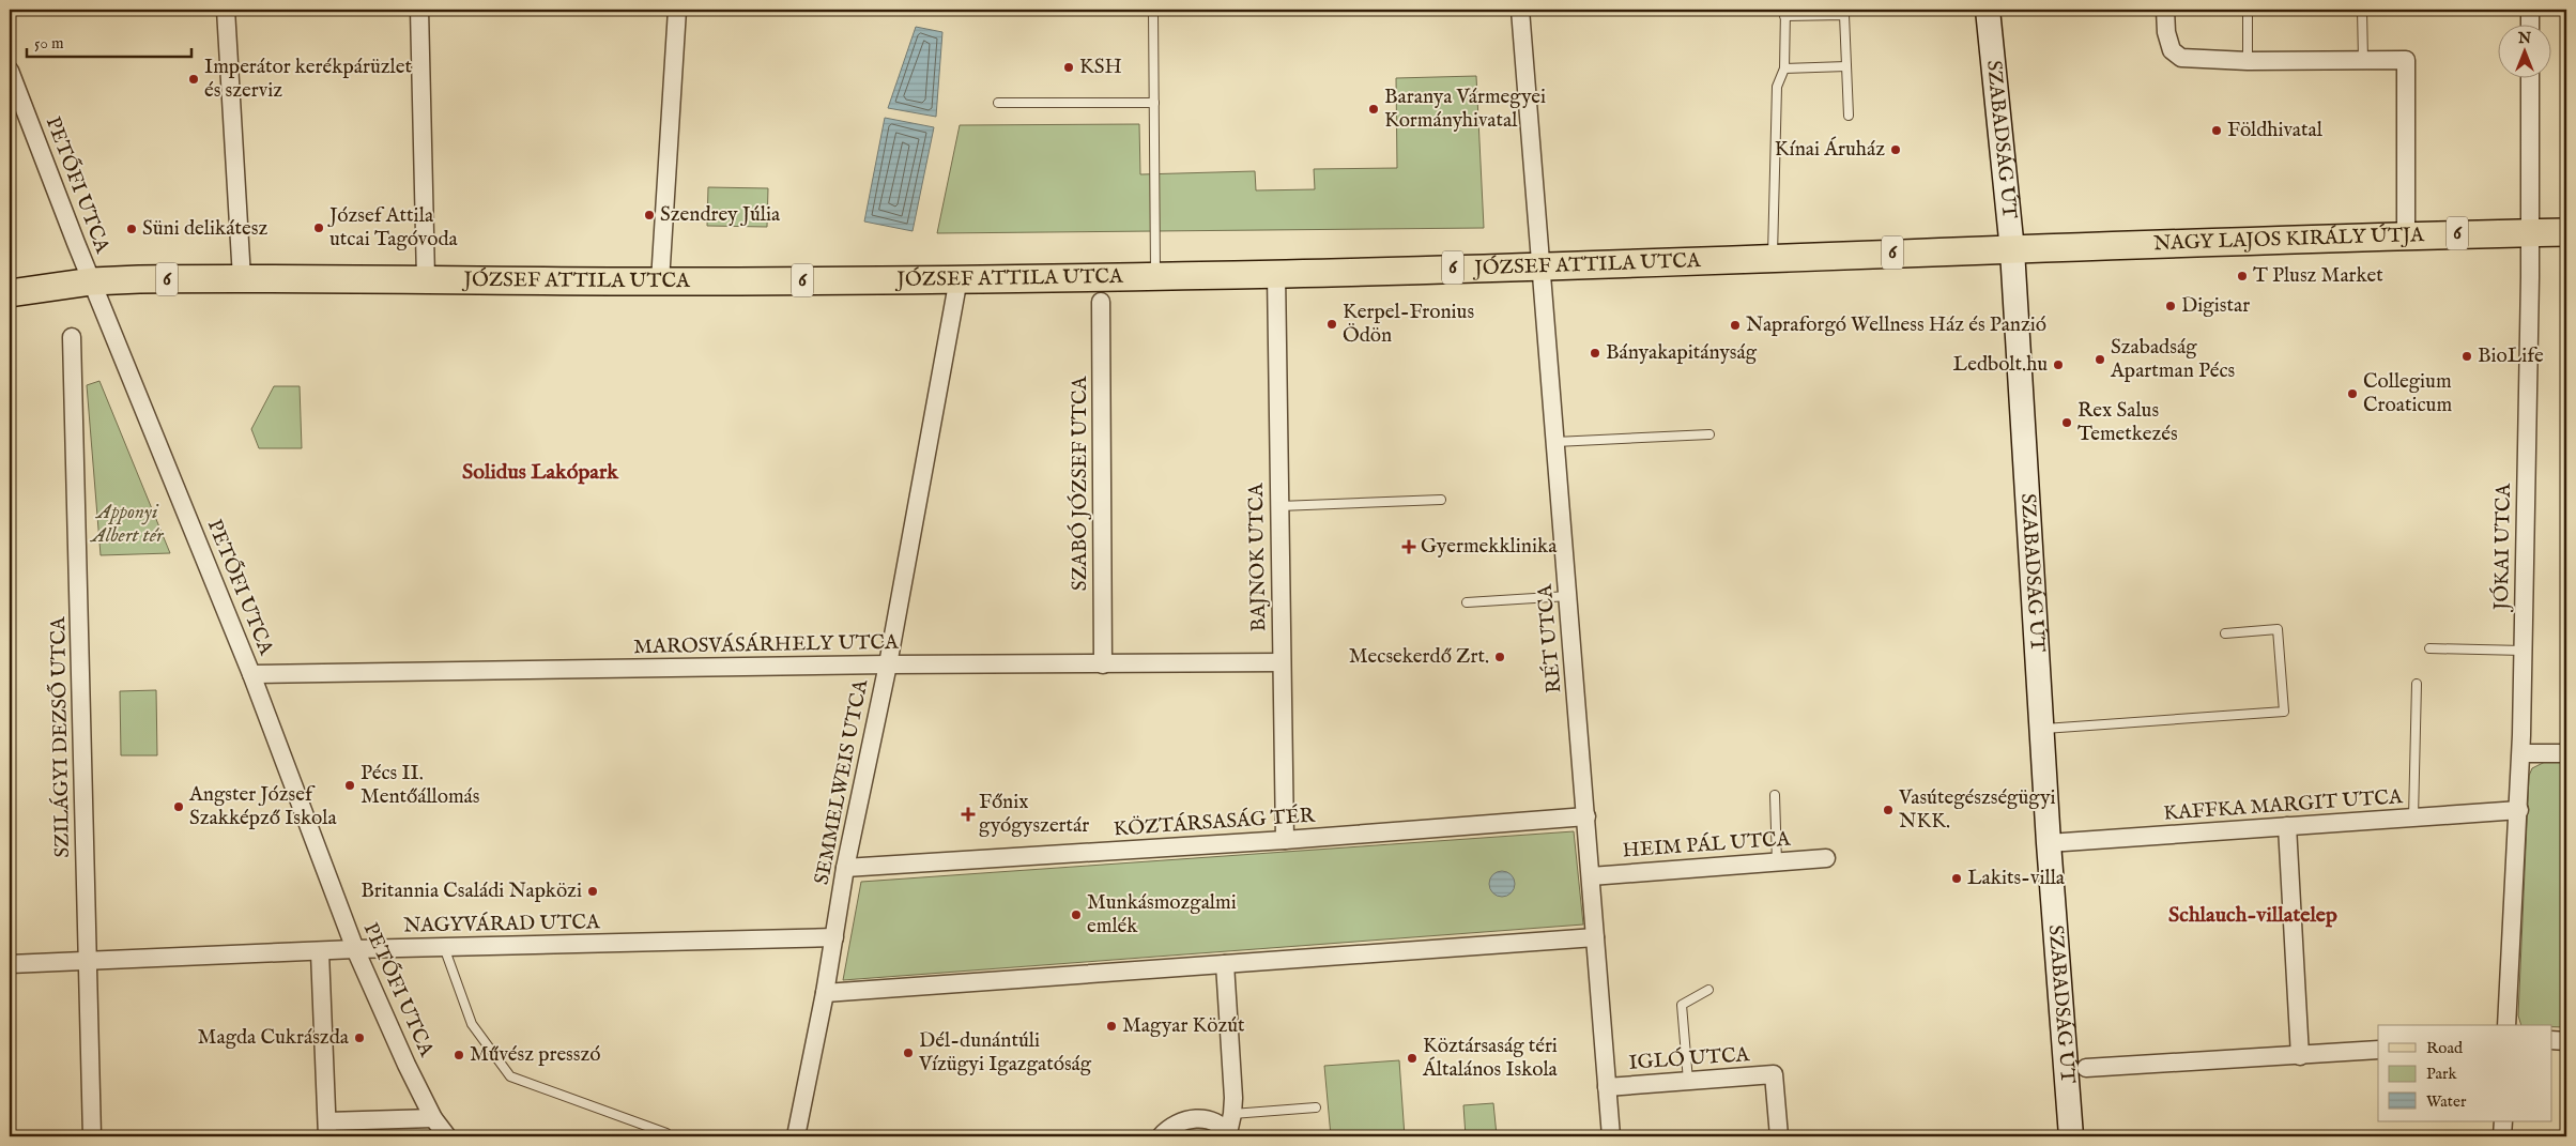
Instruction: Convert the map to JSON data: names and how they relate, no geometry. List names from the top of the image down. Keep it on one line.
{"streets":{"main road":["6","NAGY LAJOS KIRÁLY ÚTJA","JÓZSEF ATTILA UTCA"],"street":["SZABADSÁG ÚT","PETŐFI UTCA","SZABÓ JÓZSEF UTCA","JÓKAI UTCA","BAJNOK UTCA","RÉT UTCA","MAROSVÁSÁRHELY UTCA","SZILÁGYI DEZSŐ UTCA","SEMMELWEIS UTCA","KAFFKA MARGIT UTCA","KÖZTÁRSASÁG TÉR","HEIM PÁL UTCA","NAGYVÁRAD UTCA","IGLÓ UTCA"]},"crossings":[["SZABADSÁG ÚT","NAGY LAJOS KIRÁLY ÚTJA"],["SZABADSÁG ÚT","JÓZSEF ATTILA UTCA"],["SZABADSÁG ÚT","KAFFKA MARGIT UTCA"],["PETŐFI UTCA","JÓZSEF ATTILA UTCA"],["PETŐFI UTCA","MAROSVÁSÁRHELY UTCA"],["PETŐFI UTCA","NAGYVÁRAD UTCA"],["NAGY LAJOS KIRÁLY ÚTJA","JÓZSEF ATTILA UTCA"],["NAGY LAJOS KIRÁLY ÚTJA","JÓKAI UTCA"],["JÓZSEF ATTILA UTCA","BAJNOK UTCA"],["JÓZSEF ATTILA UTCA","RÉT UTCA"],["JÓZSEF ATTILA UTCA","SEMMELWEIS UTCA"],["SZABÓ JÓZSEF UTCA","MAROSVÁSÁRHELY UTCA"],["JÓKAI UTCA","KAFFKA MARGIT UTCA"],["BAJNOK UTCA","MAROSVÁSÁRHELY UTCA"],["BAJNOK UTCA","KÖZTÁRSASÁG TÉR"],["RÉT UTCA","KÖZTÁRSASÁG TÉR"],["RÉT UTCA","HEIM PÁL UTCA"],["RÉT UTCA","IGLÓ UTCA"],["MAROSVÁSÁRHELY UTCA","SEMMELWEIS UTCA"],["SZILÁGYI DEZSŐ UTCA","NAGYVÁRAD UTCA"],["SEMMELWEIS UTCA","KÖZTÁRSASÁG TÉR"],["SEMMELWEIS UTCA","NAGYVÁRAD UTCA"]],"districts":["Solidus Lakópark","Schlauch-villatelep"],"parks":["Apponyi Albert tér"],"places":{"other":["KSH","Imperátor kerékpárüzlet és szerviz","Baranya Vármegyei Kormányhivatal","Földhivatal","Kínai Áruház","Szendrey Júlia","József Attila utcai Tagóvoda","Süni delikátesz","T Plusz Market","Digistar","Kerpel-Fronius Ödön","Napraforgó Wellness Ház és Panzió","Bányakapitányság","BioLife","Szabadság Apartman Pécs","Ledbolt.hu","Collegium Croaticum","Rex Salus Temetkezés","Mecsekerdő Zrt.","Pécs II. Mentőállomás","Angster József Szakképző Iskola","Vasútegészségügyi NKK.","Lakits-villa","Britannia Családi Napközi","Munkásmozgalmi emlék","Magyar Közút","Magda Cukrászda","Dél-dunántúli Vízügyi Igazgatóság","Művész presszó","Köztársaság téri Általános Iskola"],"health":["Gyermekklinika","Főnix gyógyszertár"]},"legend":["Road","Park","Water"],"scale_bar":"50 m","north":"top"}
